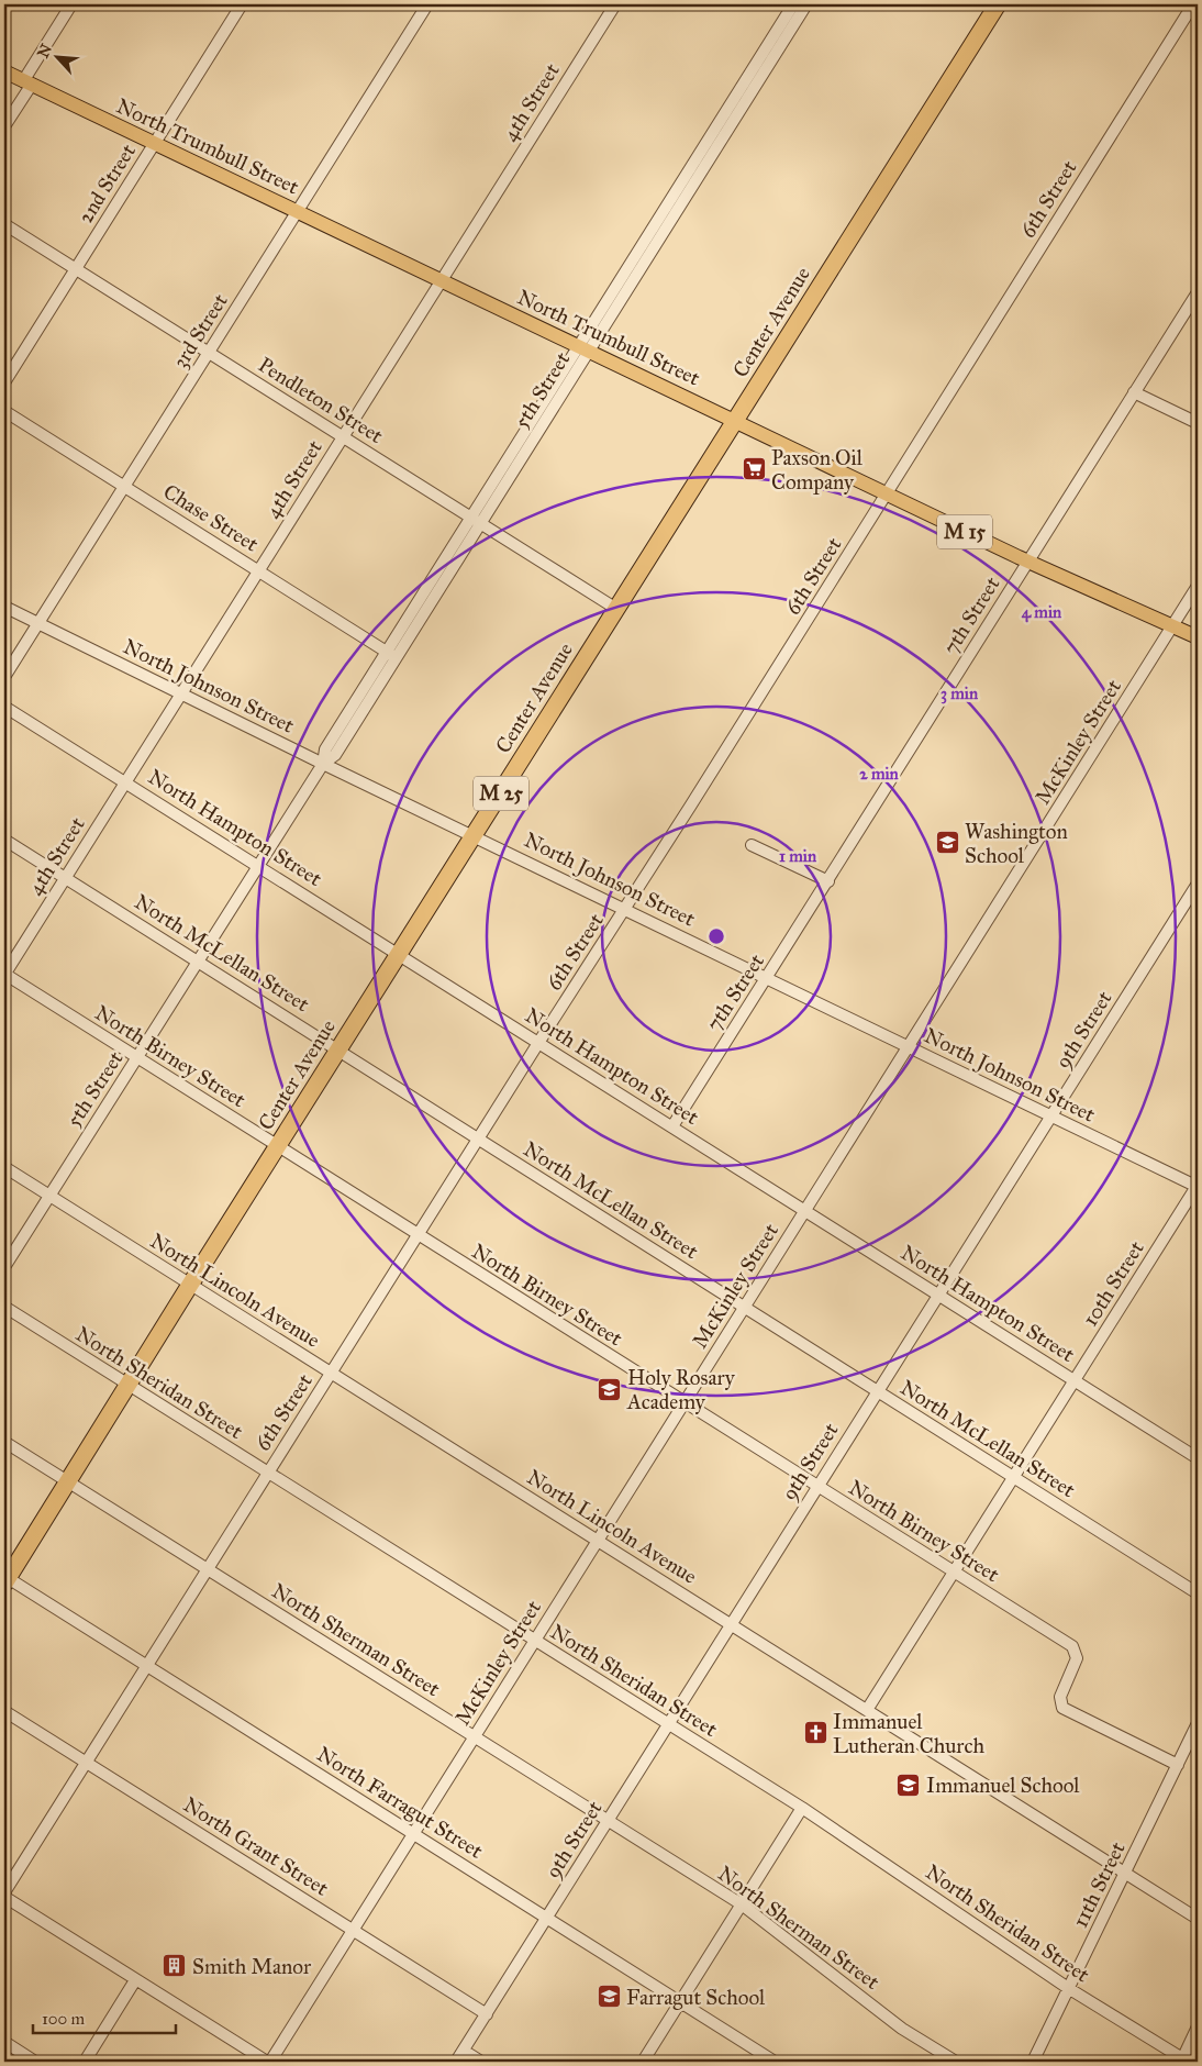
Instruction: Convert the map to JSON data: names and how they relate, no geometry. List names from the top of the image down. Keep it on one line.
{"streets":{"highway":["Center Avenue","M 25"],"main road":["North Trumbull Street","M 15"],"street":["4th Street","2nd Street","6th Street","3rd Street","5th Street","Pendleton Street","Chase Street","7th Street","North Johnson Street","McKinley Street","North Hampton Street","North McLellan Street","9th Street","North Birney Street","10th Street","North Lincoln Avenue","North Sheridan Street","North Sherman Street","North Farragut Street","North Grant Street","11th Street"]},"crossings":[["4th Street","North Trumbull Street"],["4th Street","Pendleton Street"],["4th Street","Chase Street"],["4th Street","North Johnson Street"],["4th Street","North Hampton Street"],["4th Street","North McLellan Street"],["4th Street","North Birney Street"],["North Trumbull Street","2nd Street"],["North Trumbull Street","6th Street"],["North Trumbull Street","Center Avenue"],["North Trumbull Street","3rd Street"],["North Trumbull Street","5th Street"],["North Trumbull Street","7th Street"],["North Trumbull Street","McKinley Street"],["2nd Street","Pendleton Street"],["6th Street","North Johnson Street"],["6th Street","North Hampton Street"],["6th Street","North McLellan Street"],["6th Street","North Birney Street"],["6th Street","North Lincoln Avenue"],["6th Street","North Sheridan Street"],["6th Street","North Sherman Street"],["6th Street","North Farragut Street"],["6th Street","North Grant Street"],["Center Avenue","Pendleton Street"],["Center Avenue","North Johnson Street"],["Center Avenue","North Hampton Street"],["Center Avenue","North McLellan Street"],["Center Avenue","North Birney Street"],["Center Avenue","North Lincoln Avenue"],["Center Avenue","North Sheridan Street"],["Center Avenue","North Sherman Street"],["Center Avenue","North Farragut Street"],["3rd Street","Pendleton Street"],["3rd Street","Chase Street"],["3rd Street","North Johnson Street"],["5th Street","Pendleton Street"],["5th Street","Chase Street"],["5th Street","North Johnson Street"],["5th Street","North Hampton Street"],["5th Street","North McLellan Street"],["5th Street","North Birney Street"],["5th Street","North Lincoln Avenue"],["7th Street","North Johnson Street"],["7th Street","North Hampton Street"],["North Johnson Street","McKinley Street"],["North Johnson Street","9th Street"],["North Johnson Street","10th Street"],["McKinley Street","North Hampton Street"],["McKinley Street","North McLellan Street"],["McKinley Street","North Birney Street"],["McKinley Street","North Lincoln Avenue"],["McKinley Street","North Sheridan Street"],["McKinley Street","North Sherman Street"],["McKinley Street","North Farragut Street"],["McKinley Street","North Grant Street"],["North Hampton Street","9th Street"],["North Hampton Street","10th Street"],["North McLellan Street","9th Street"],["North McLellan Street","10th Street"],["9th Street","North Birney Street"],["9th Street","North Lincoln Avenue"],["9th Street","North Sheridan Street"],["9th Street","North Sherman Street"],["9th Street","North Farragut Street"],["9th Street","North Grant Street"],["North Birney Street","10th Street"],["North Birney Street","11th Street"],["10th Street","North Lincoln Avenue"],["North Lincoln Avenue","11th Street"],["North Sheridan Street","11th Street"]],"places":{"supermarket":["Paxson Oil Company"],"school or university":["Washington School","Holy Rosary Academy","Immanuel School","Farragut School"],"church":["Immanuel Lutheran Church"],"building":["Smith Manor"]},"scale_bar":"100 m","north":"top left","rings":["4 min","3 min","2 min","1 min"]}
